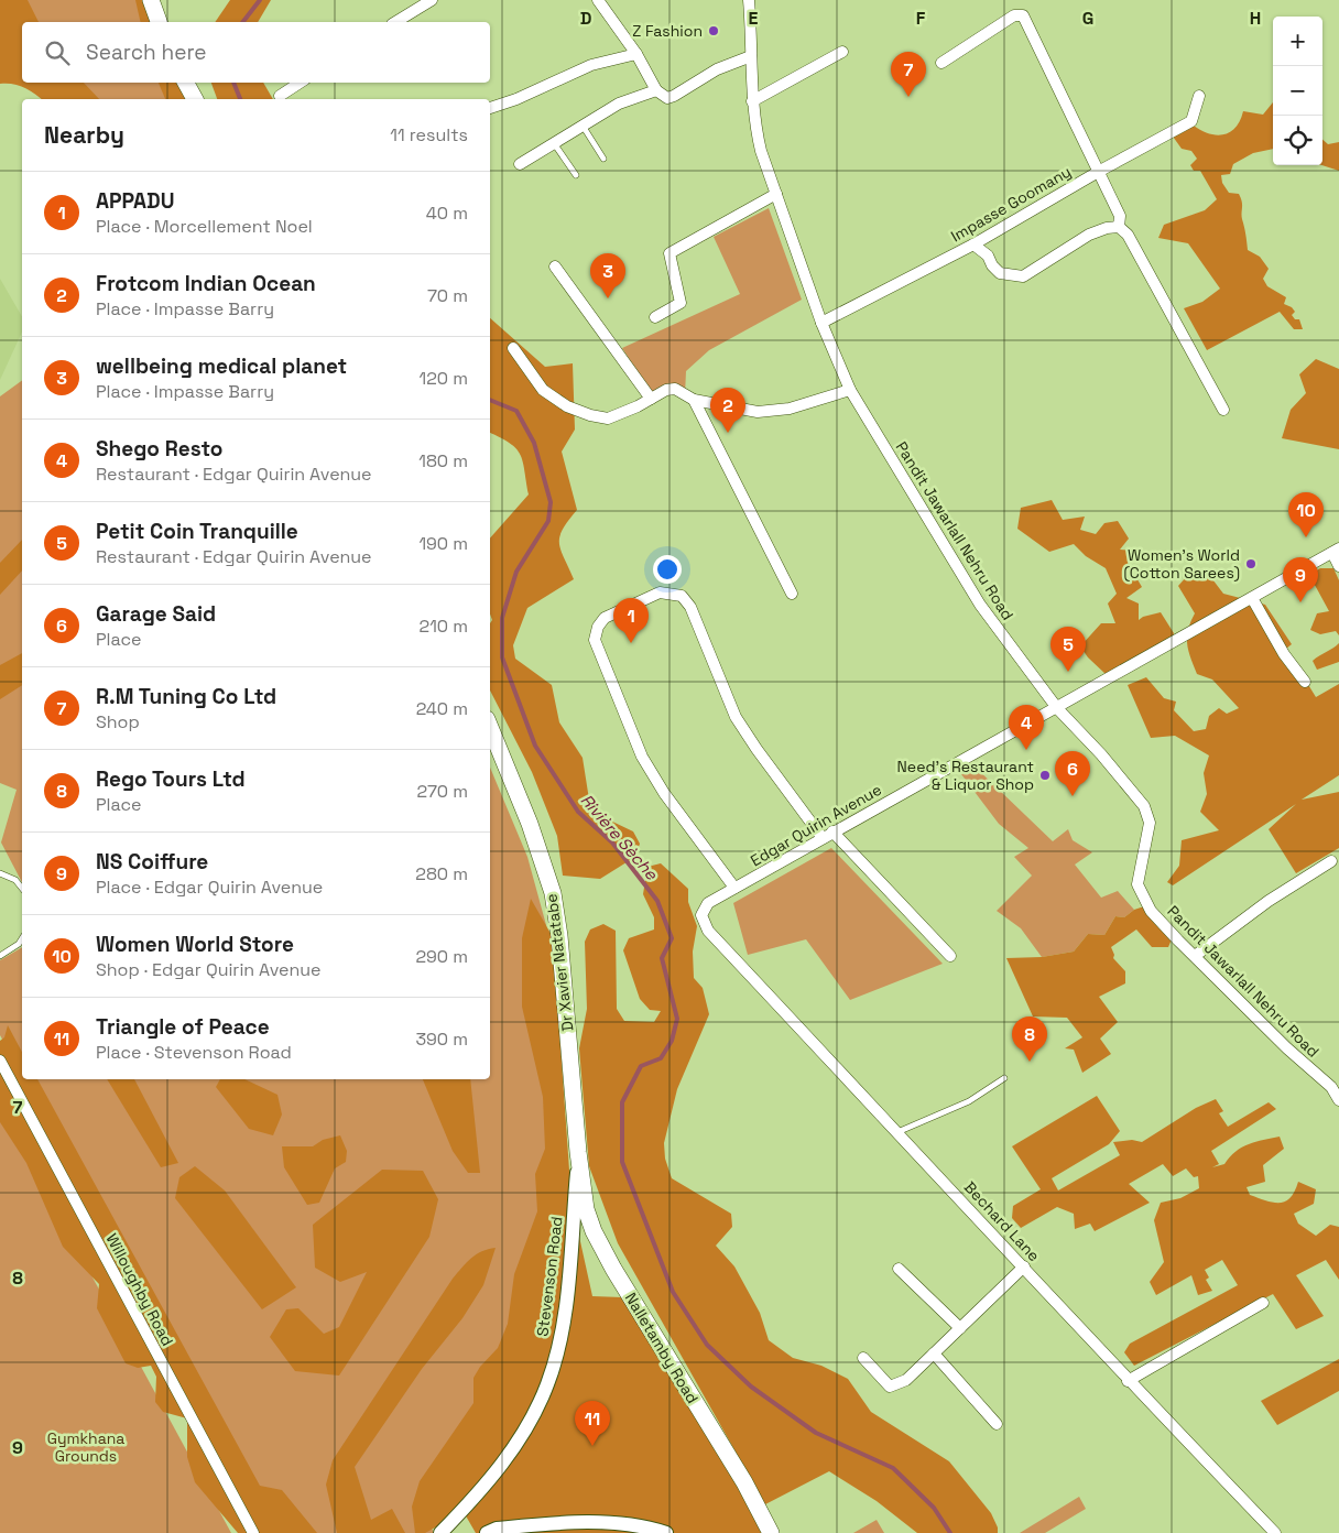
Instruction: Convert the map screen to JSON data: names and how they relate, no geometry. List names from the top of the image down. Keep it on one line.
{"streets":{"main road":["Dr Xavier Natatabe","Nalletamby Road"],"street":["Impasse Goomany","Pandit Jawarlall Nehru Road","Edgar Quirin Avenue","Bechard Lane","Stevenson Road","Willoughby Road"]},"crossings":[["Impasse Goomany","Pandit Jawarlall Nehru Road"],["Pandit Jawarlall Nehru Road","Edgar Quirin Avenue"],["Edgar Quirin Avenue","Bechard Lane"],["Dr Xavier Natatabe","Stevenson Road"],["Dr Xavier Natatabe","Nalletamby Road"],["Stevenson Road","Nalletamby Road"]],"water":["Rivière Sèche"],"parks":["Gymkhana Grounds"],"places":["Z Fashion","Women's World (Cotton Sarees)","Need's Restaurant & Liquor Shop"],"page":{"map_buttons":["+","−"],"search":"Search here","pins":["7","3","2","10","9","1","5","4","6","8","11"],"heading":["Nearby","11 results"],"list":[{"mark":"1","name":"APPADU","note":"Place · Morcellement Noel","value":"40 m"},{"mark":"2","name":"Frotcom Indian Ocean","note":"Place · Impasse Barry","value":"70 m"},{"mark":"3","name":"wellbeing medical planet","note":"Place · Impasse Barry","value":"120 m"},{"mark":"4","name":"Shego Resto","note":"Restaurant · Edgar Quirin Avenue","value":"180 m"},{"mark":"5","name":"Petit Coin Tranquille","note":"Restaurant · Edgar Quirin Avenue","value":"190 m"},{"mark":"6","name":"Garage Said","note":"Place","value":"210 m"},{"mark":"7","name":"R.M Tuning Co Ltd","note":"Shop","value":"240 m"},{"mark":"8","name":"Rego Tours Ltd","note":"Place","value":"270 m"},{"mark":"9","name":"NS Coiffure","note":"Place · Edgar Quirin Avenue","value":"280 m"},{"mark":"10","name":"Women World Store","note":"Shop · Edgar Quirin Avenue","value":"290 m"},{"mark":"11","name":"Triangle of Peace","note":"Place · Stevenson Road","value":"390 m"}]},"grid":{"columns":["D","E","F","G","H"],"rows":["7","8","9"]}}
